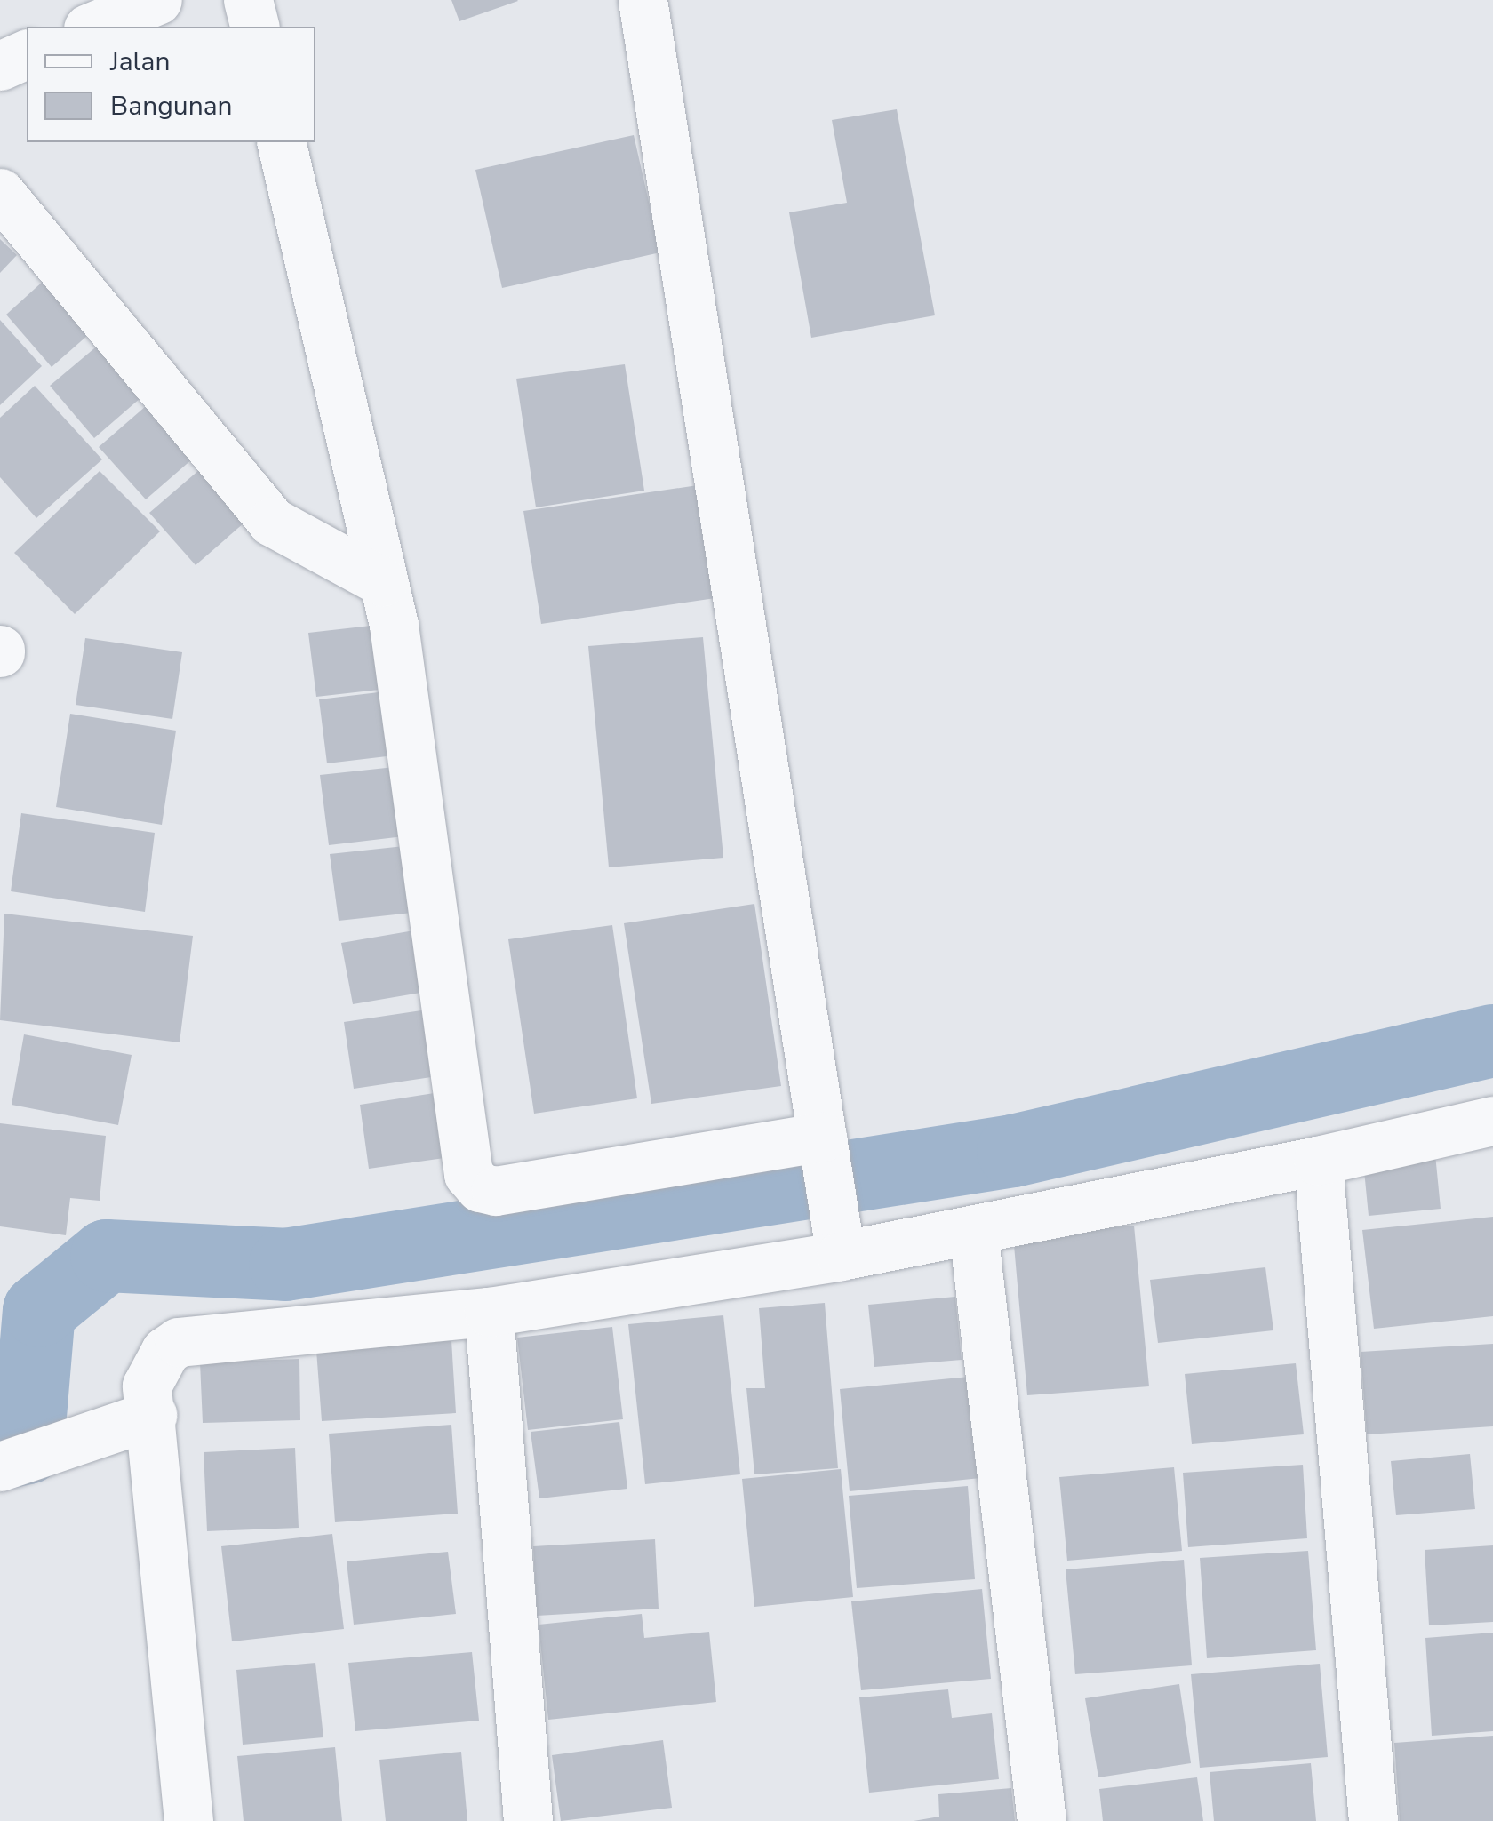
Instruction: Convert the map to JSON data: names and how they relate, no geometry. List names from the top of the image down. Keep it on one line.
{"legend":["Jalan","Bangunan"]}
